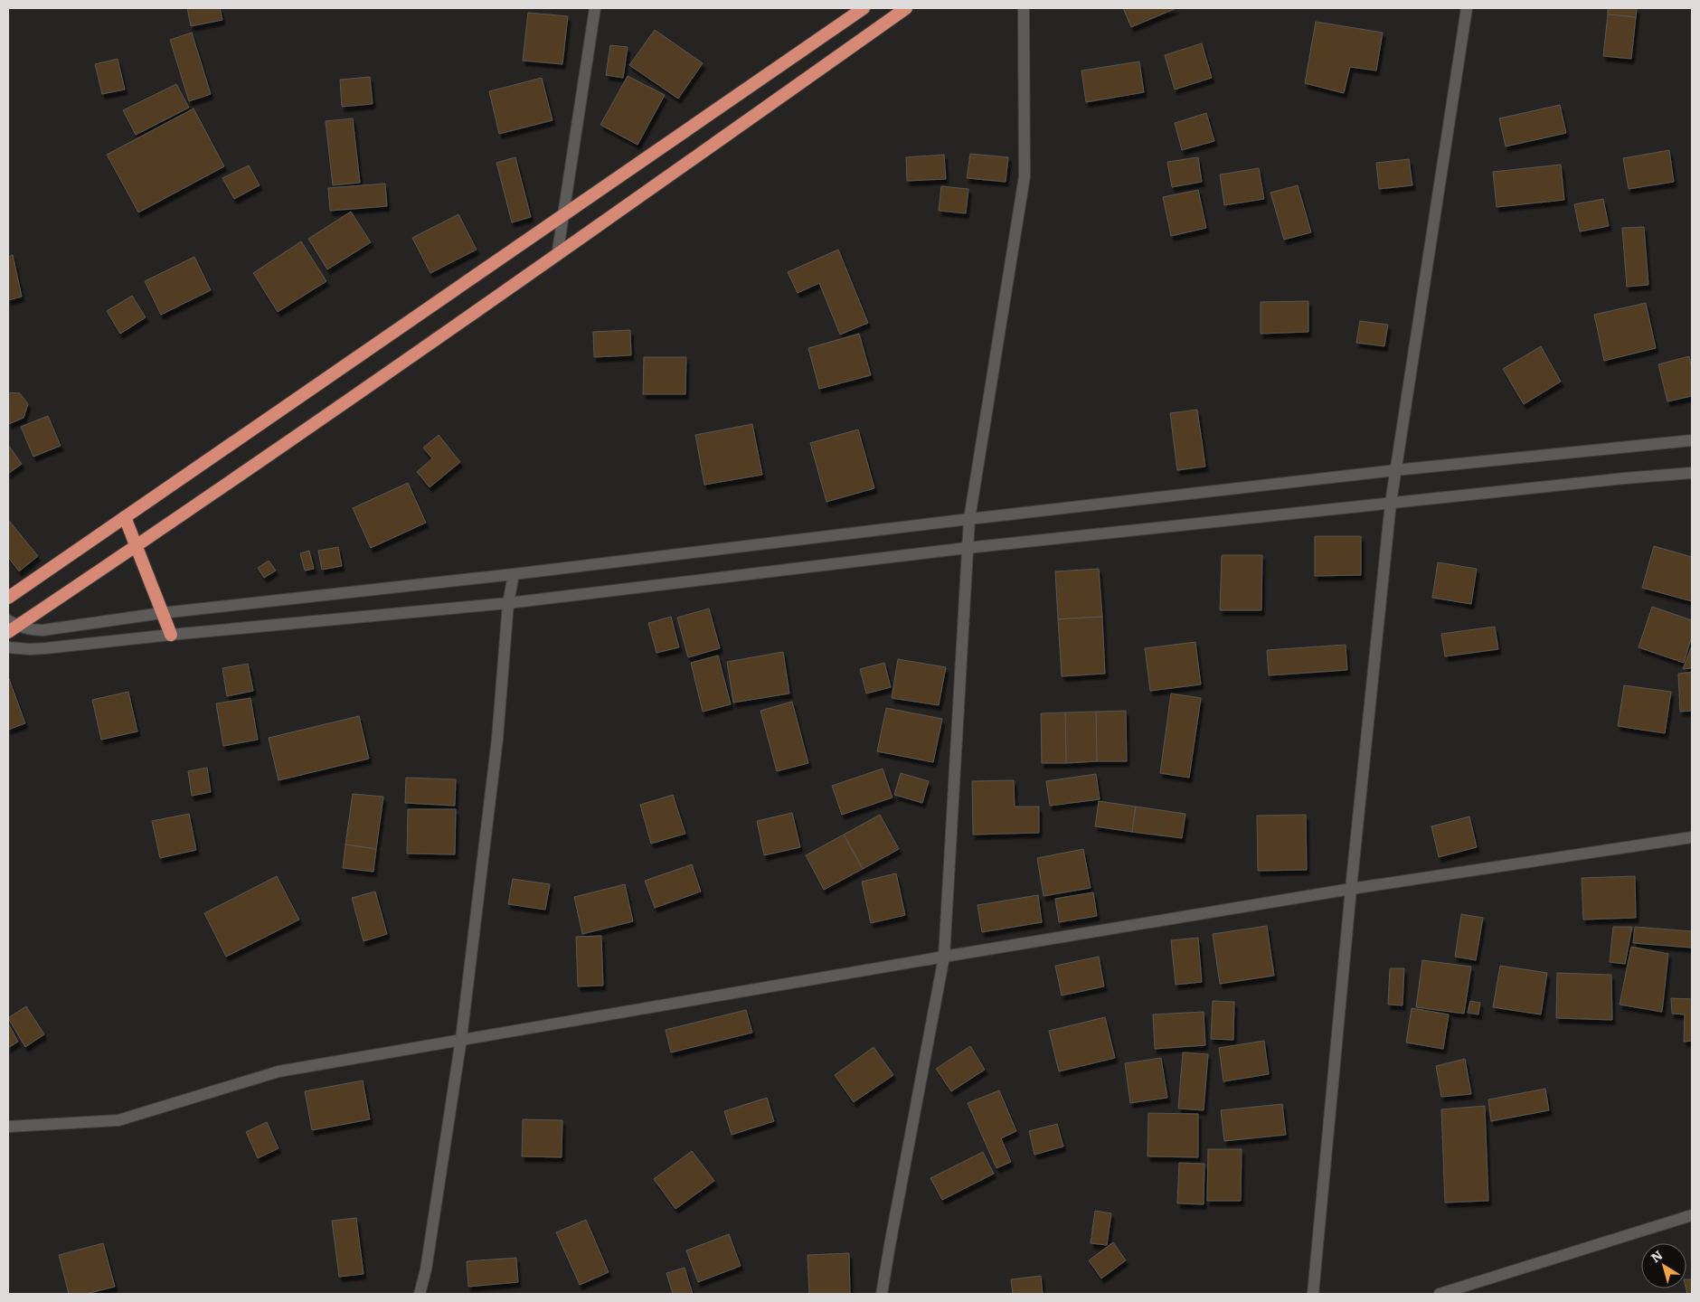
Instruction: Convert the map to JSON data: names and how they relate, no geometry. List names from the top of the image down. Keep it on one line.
{"north":"top left"}
